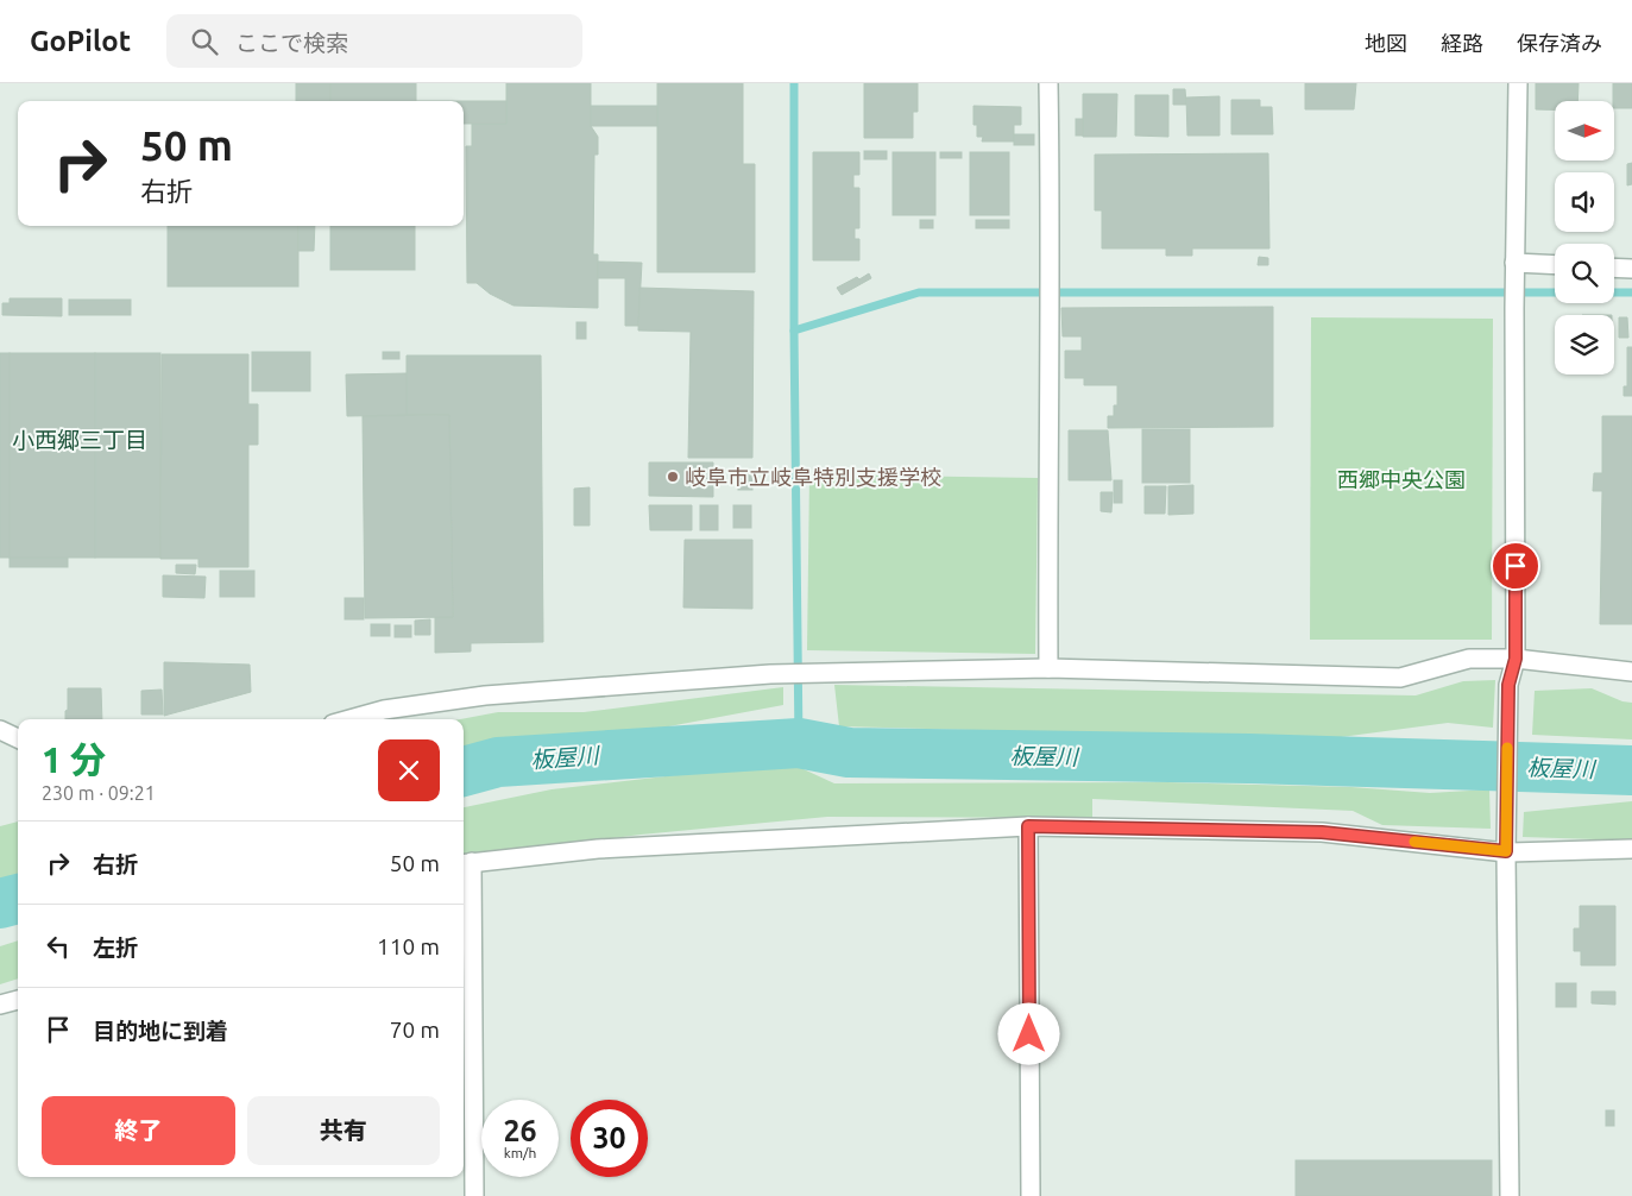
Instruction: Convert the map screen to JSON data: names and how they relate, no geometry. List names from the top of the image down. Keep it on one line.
{"districts":["小西郷三丁目"],"water":["板屋川"],"parks":["西郷中央公園"],"places":["岐阜市立岐阜特別支援学校"],"north":"right","page":{"header":"GoPilot","search":"ここで検索","nav":["地図","経路","保存済み"],"turn":["50 m","右折"],"heading":["1 分","230 m · 09:21"],"list":[{"name":"右折","value":"50 m"},{"name":"左折","value":"110 m"},{"name":"目的地に到着","value":"70 m"}],"buttons":["終了","共有"],"speed":"26 km/h","limit":"30"}}
